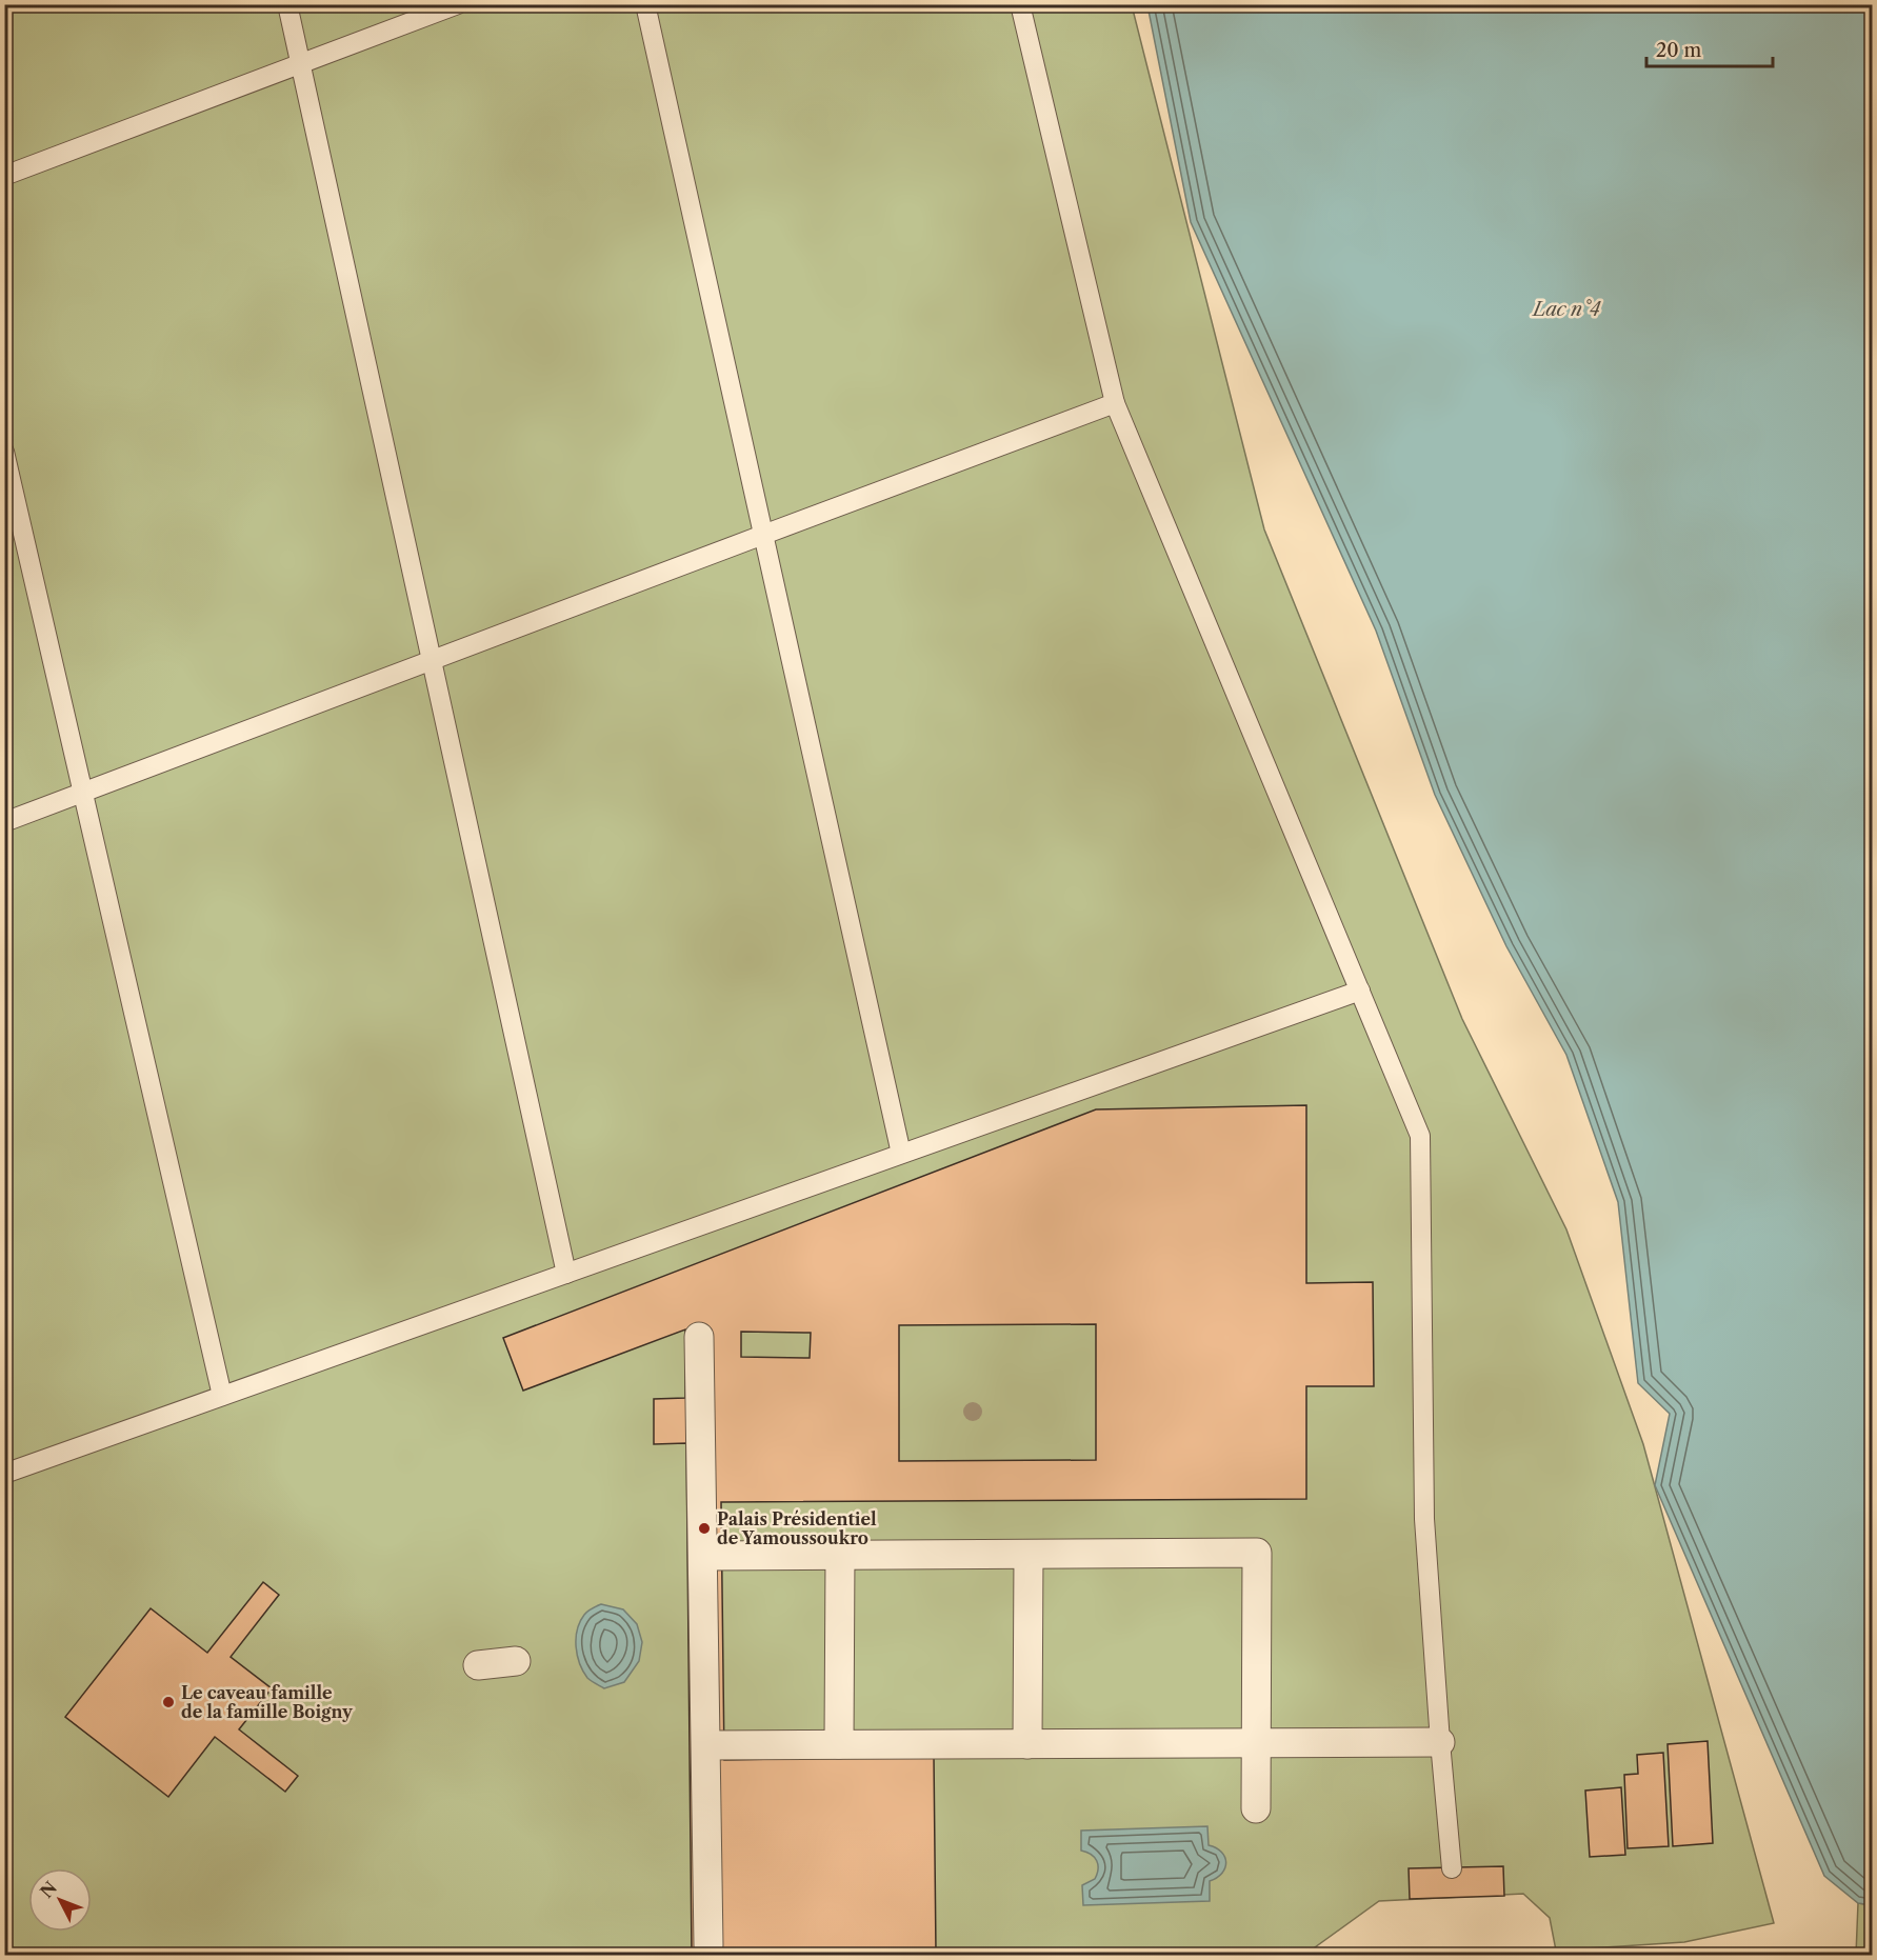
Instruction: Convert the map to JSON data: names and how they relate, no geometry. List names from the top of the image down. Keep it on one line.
{"water":["Lac n°4"],"places":["Palais Présidentiel de Yamoussoukro","Le caveau famille de la famille Boigny"],"scale_bar":"20 m","north":"top left"}
